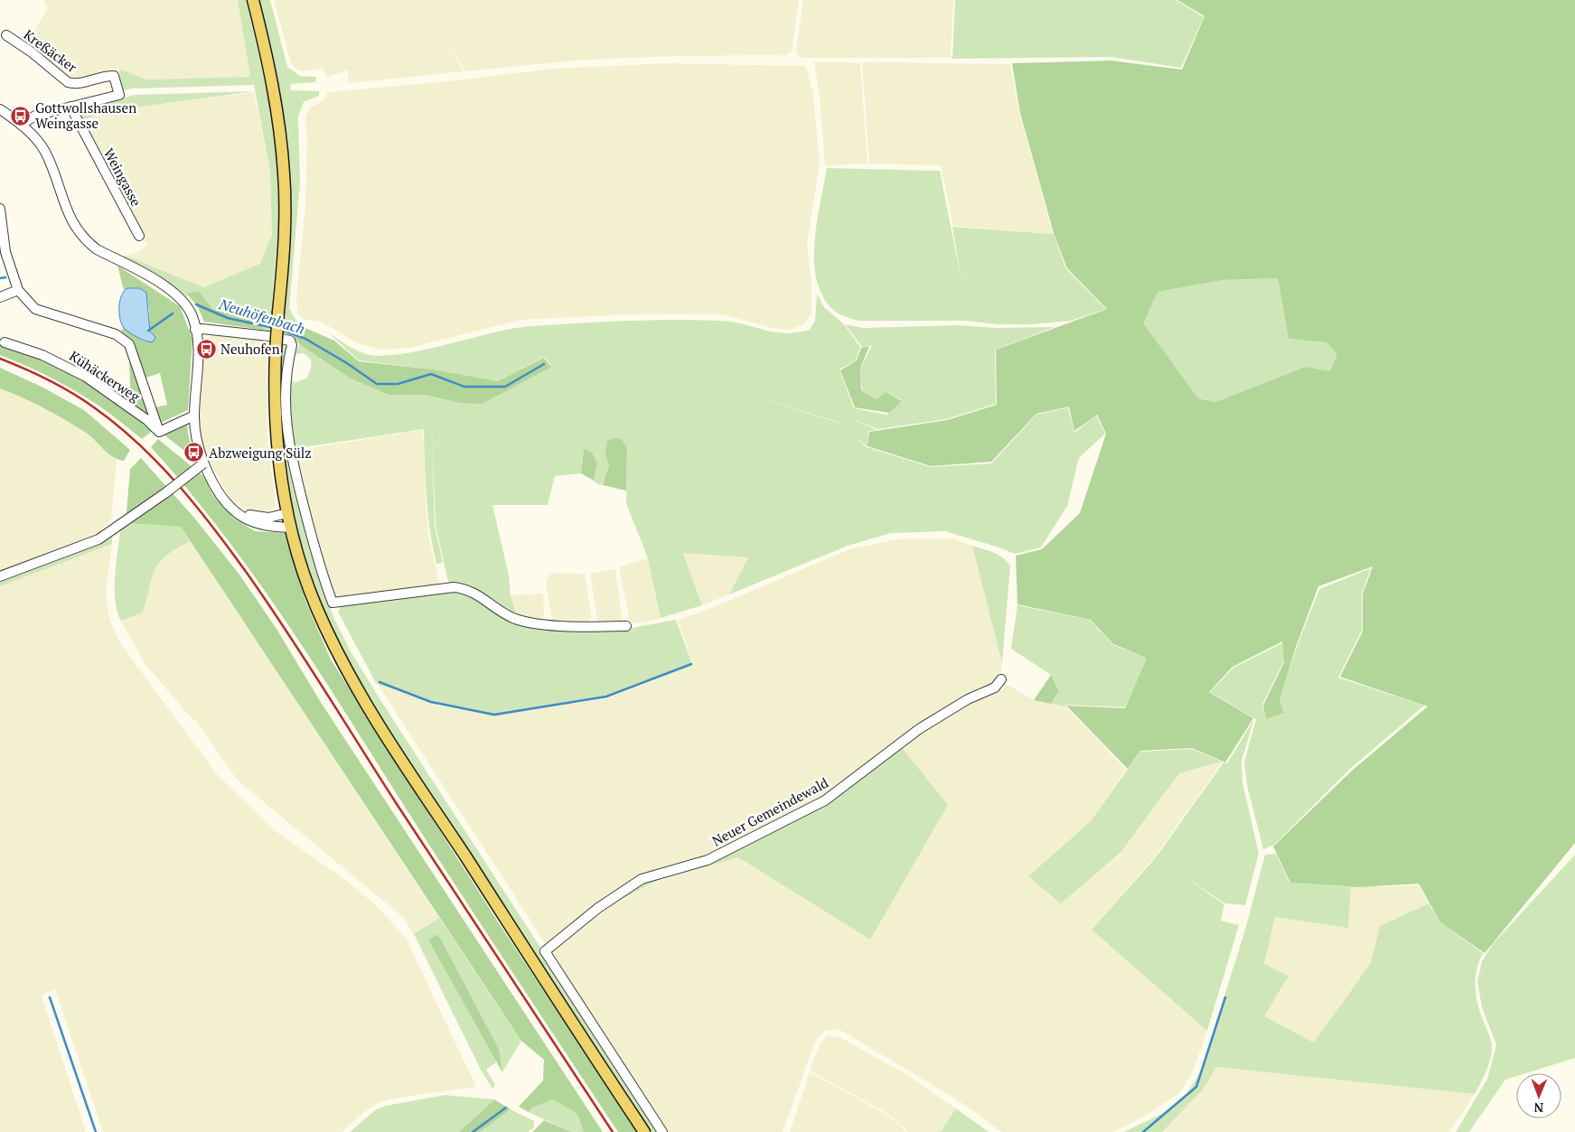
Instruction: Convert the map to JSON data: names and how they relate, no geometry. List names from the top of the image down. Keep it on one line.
{"streets":{"street":["Kreßäcker","Weingasse","Kühäckerweg","Neuer Gemeindewald"]},"crossings":[["Kreßäcker","Weingasse"]],"water":["Neuhöfenbach"],"places":{"bus stop":["Gottwollshausen Weingasse","Neuhofen","Abzweigung Sülz"]},"north":"bottom"}
